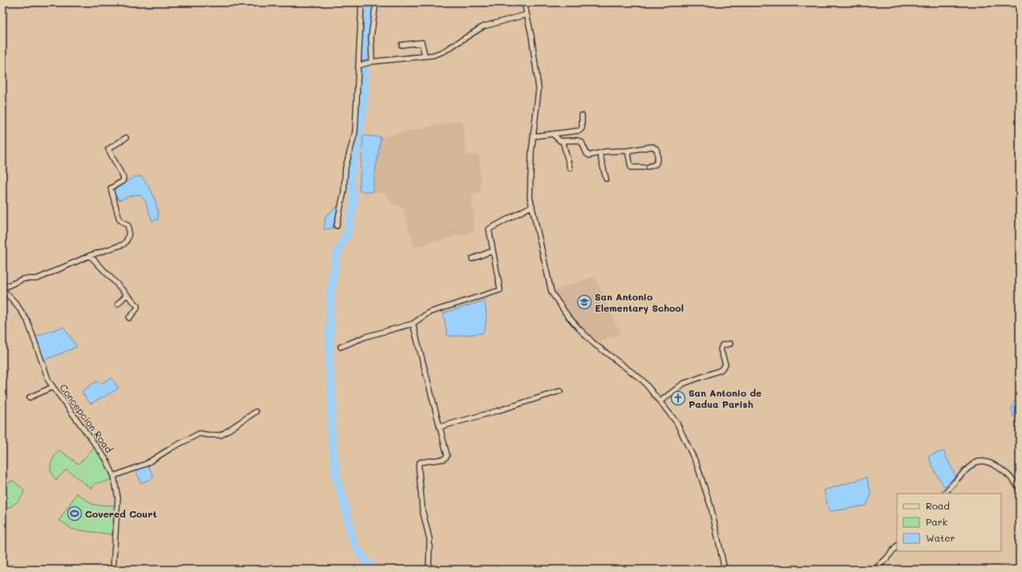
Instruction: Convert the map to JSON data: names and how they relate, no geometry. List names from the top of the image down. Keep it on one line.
{"streets":{"street":["Concepcion Road"]},"places":{"school or university":["San Antonio Elementary School"],"church":["San Antonio de Padua Parish"],"sports":["Covered Court"]},"legend":["Road","Park","Water"]}
